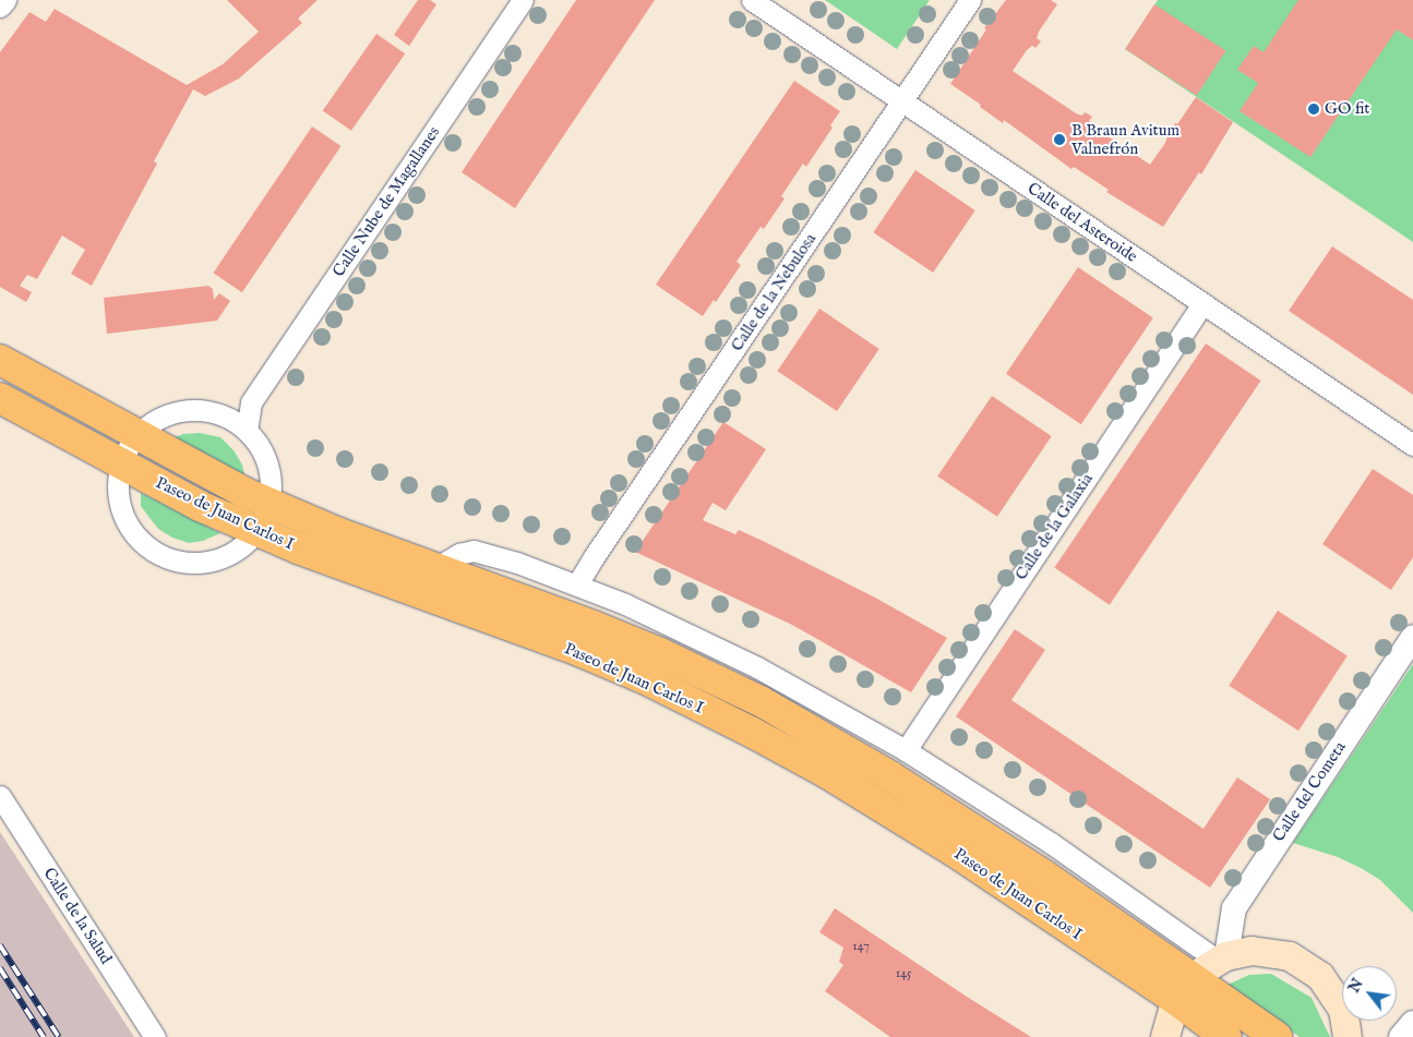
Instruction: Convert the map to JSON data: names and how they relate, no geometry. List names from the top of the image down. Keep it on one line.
{"streets":{"main road":["Paseo de Juan Carlos I"],"street":["Calle Nube de Magallanes","Calle del Asteroide","Calle de la Nebulosa","Calle de la Galaxia","Calle del Cometa","Calle de la Salud"]},"crossings":[["Calle del Asteroide","Calle de la Nebulosa"],["Calle del Asteroide","Calle de la Galaxia"]],"places":["GO fit","B Braun Avitum Valnefrón"],"house_numbers":["147","145"],"north":"top left"}
